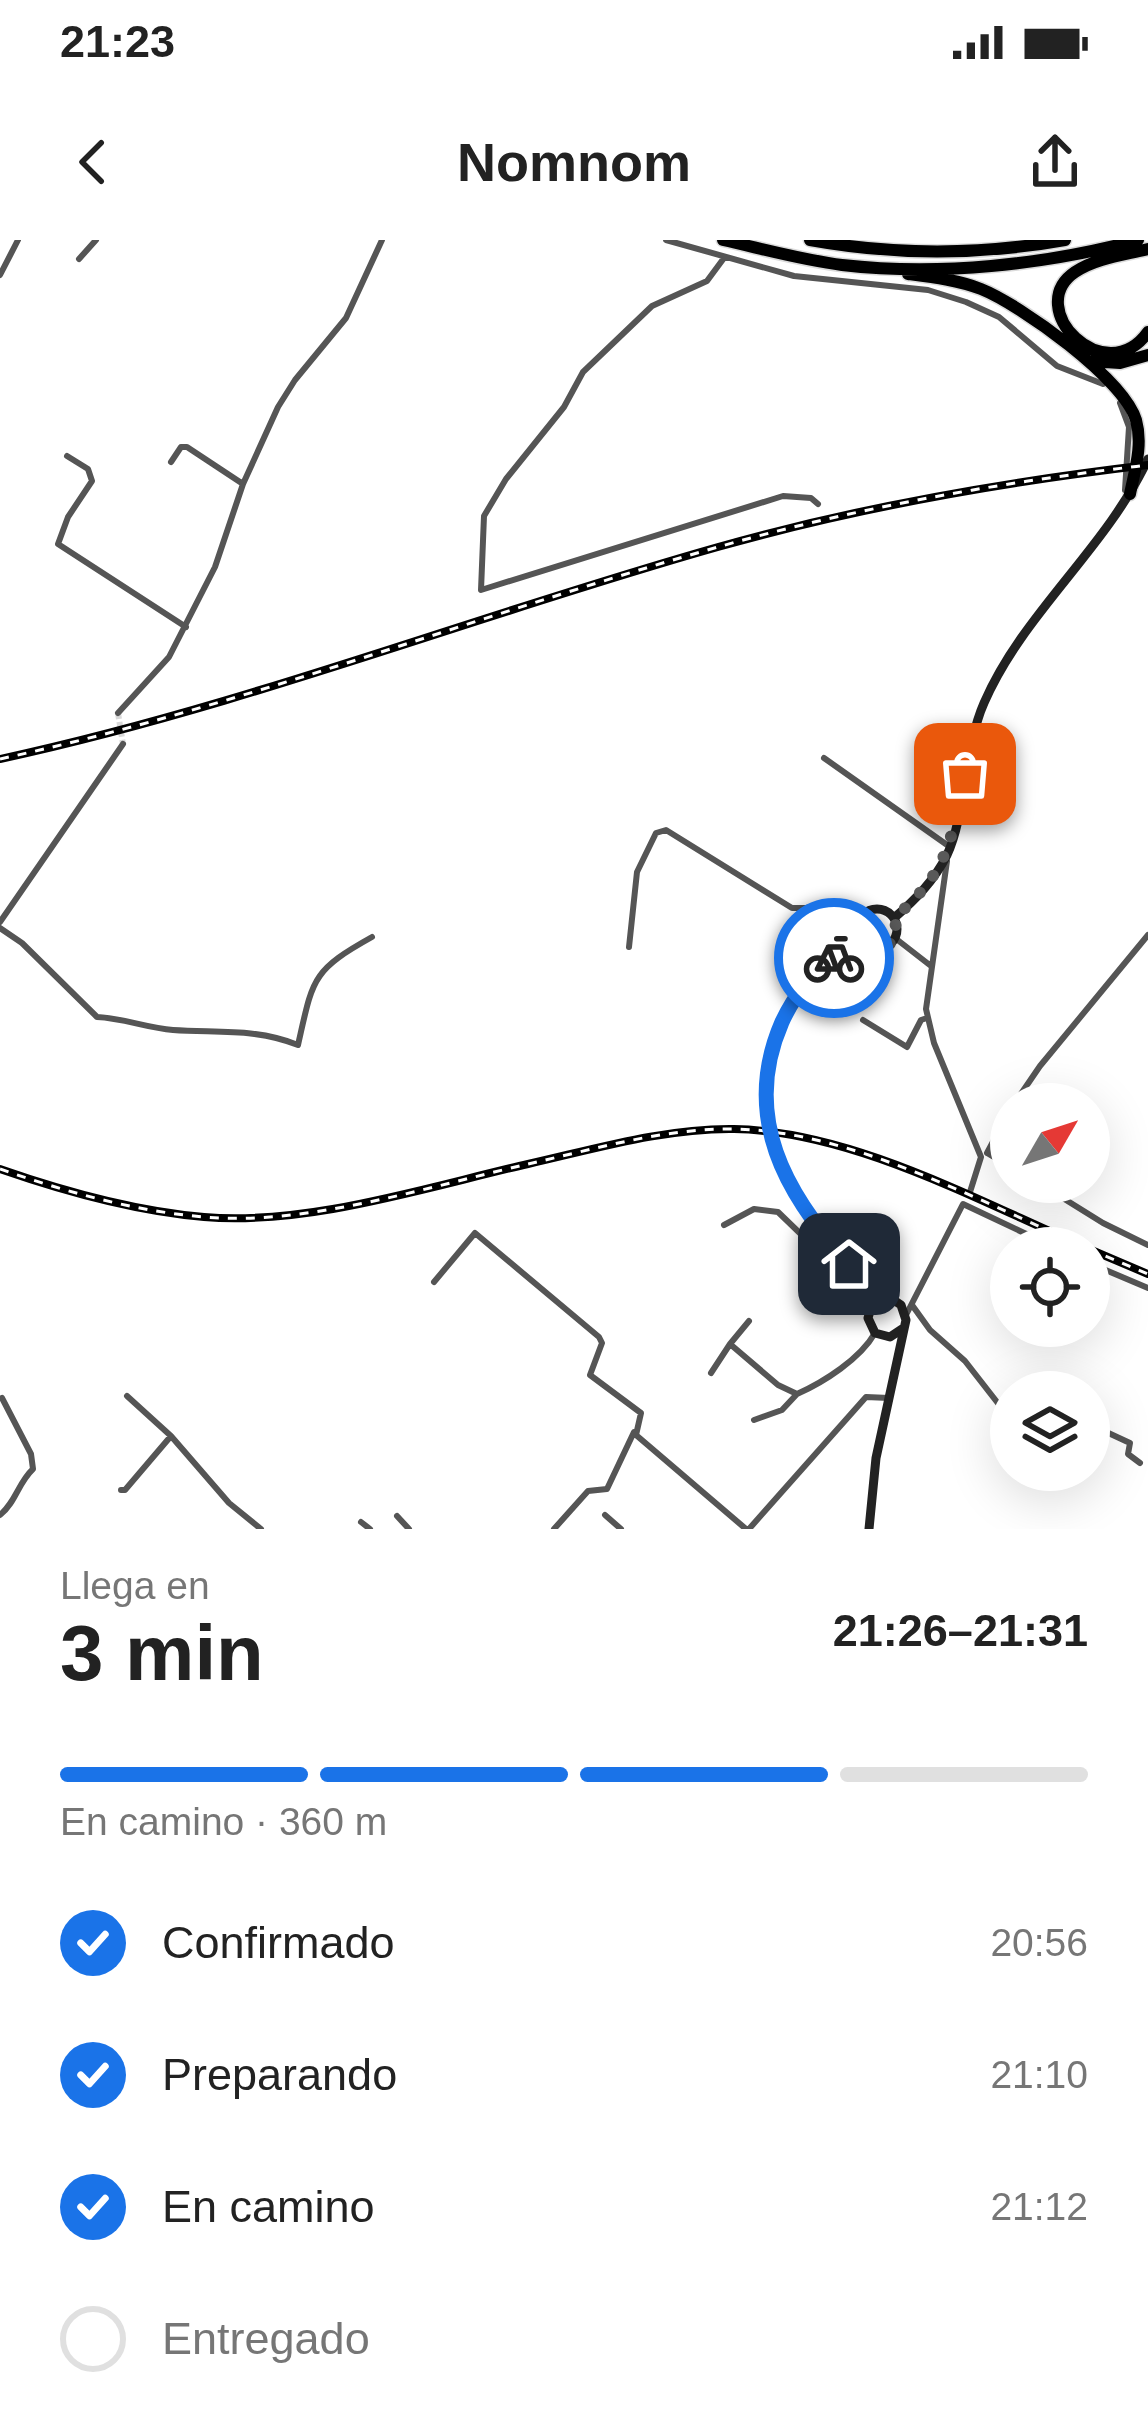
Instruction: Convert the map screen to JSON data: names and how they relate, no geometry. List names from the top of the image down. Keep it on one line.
{"north":"top right","page":{"status":"21:23","header":"Nomnom","heading":["3 min","Llega en","21:26–21:31"],"bar":"En camino · 360 m","list":[["Confirmado","20:56"],["Preparando","21:10"],["En camino","21:12"],"Entregado"]}}
